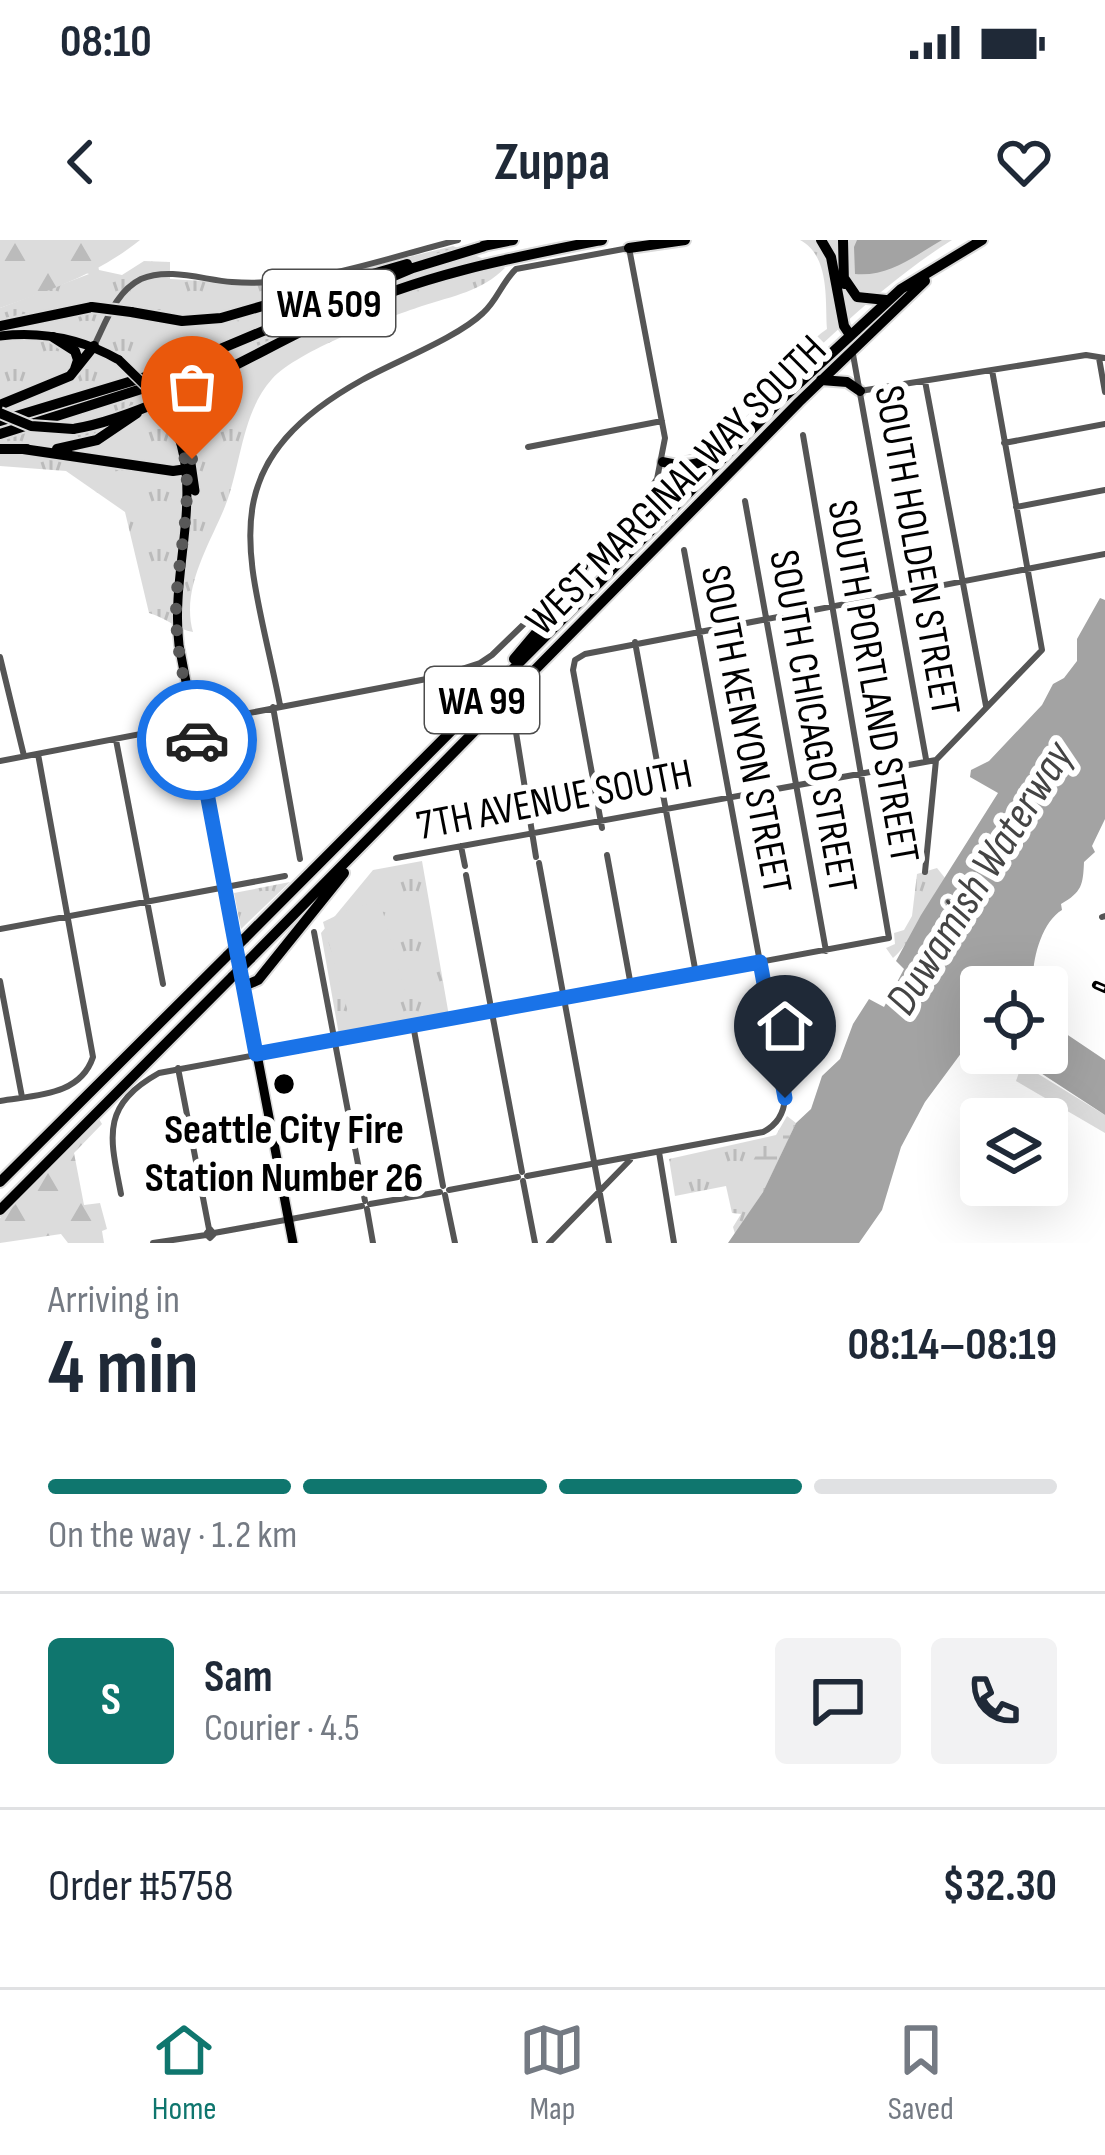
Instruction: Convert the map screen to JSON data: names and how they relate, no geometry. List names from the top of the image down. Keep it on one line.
{"streets":{"highway":["WA 509","WEST MARGINAL WAY SOUTH","WA 99"],"street":["SOUTH HOLDEN STREET","SOUTH PORTLAND STREET","SOUTH CHICAGO STREET","SOUTH KENYON STREET","7TH AVENUE SOUTH"]},"crossings":[["WEST MARGINAL WAY SOUTH","SOUTH HOLDEN STREET"],["SOUTH HOLDEN STREET","7TH AVENUE SOUTH"],["SOUTH PORTLAND STREET","SOUTH CHICAGO STREET"],["SOUTH PORTLAND STREET","7TH AVENUE SOUTH"],["SOUTH CHICAGO STREET","7TH AVENUE SOUTH"],["SOUTH KENYON STREET","7TH AVENUE SOUTH"]],"water":["Duwamish Waterway"],"places":["Seattle City Fire Station Number 26"],"page":{"status":"08:10","header":"Zuppa","heading":["4 min","Arriving in","08:14–08:19"],"panel":["Sam","Courier · 4.5","Order #5758","$32.30"],"bar":"On the way · 1.2 km","round":"S","tabs":["Home","Map","Saved"]}}
